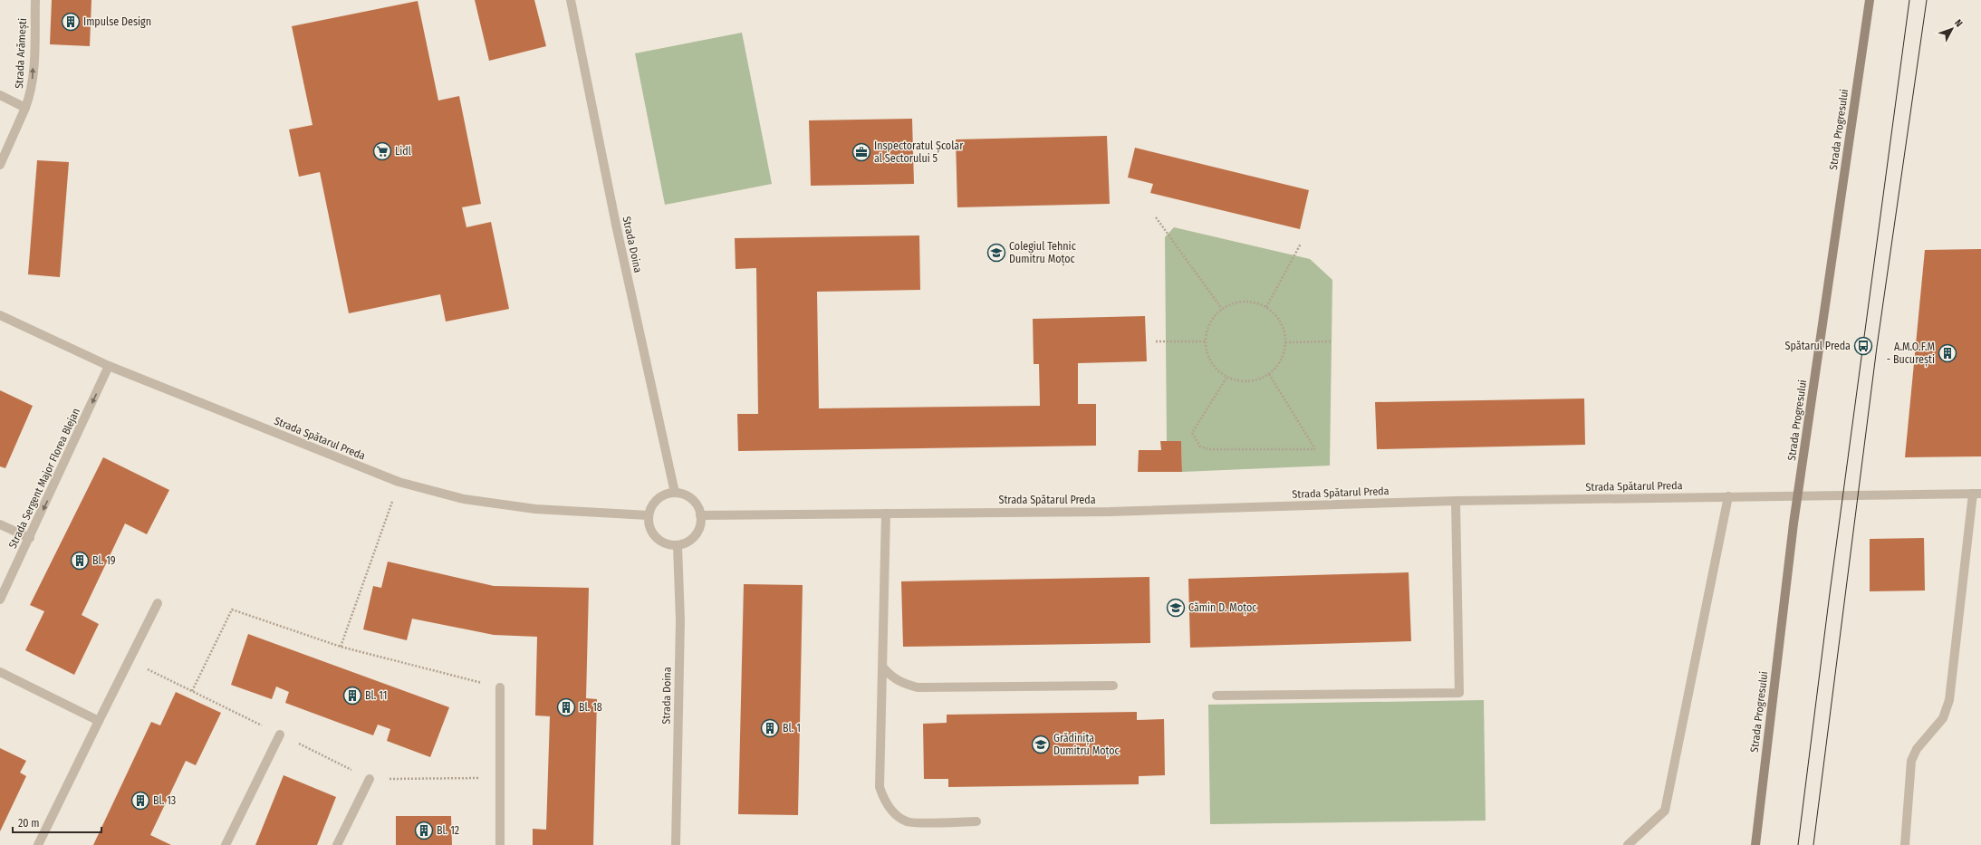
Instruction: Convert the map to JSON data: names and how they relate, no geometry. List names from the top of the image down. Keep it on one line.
{"streets":{"main road":["Strada Progresului"],"street":["Strada Arămești","Strada Doina","Strada Spătarul Preda","Strada Sergent Major Florea Blejan"]},"crossings":[["Strada Progresului","Strada Spătarul Preda"],["Strada Doina","Strada Spătarul Preda"],["Strada Spătarul Preda","Strada Sergent Major Florea Blejan"]],"one_way":["Strada Arămești","Strada Sergent Major Florea Blejan"],"places":{"building":["Impulse Design","A.M.O.F.M - București","Bl. 19","Bl. 11","Bl. 18","Bl. 1","Bl. 13","Bl. 12"],"supermarket":["Lidl"],"office":["Inspectoratul Școlar al Sectorului 5"],"school or university":["Colegiul Tehnic Dumitru Moțoc","Cămin D. Moțoc","Grădinița Dumitru Moțoc"],"bus stop":["Spătarul Preda"]},"scale_bar":"20 m","north":"top right"}
